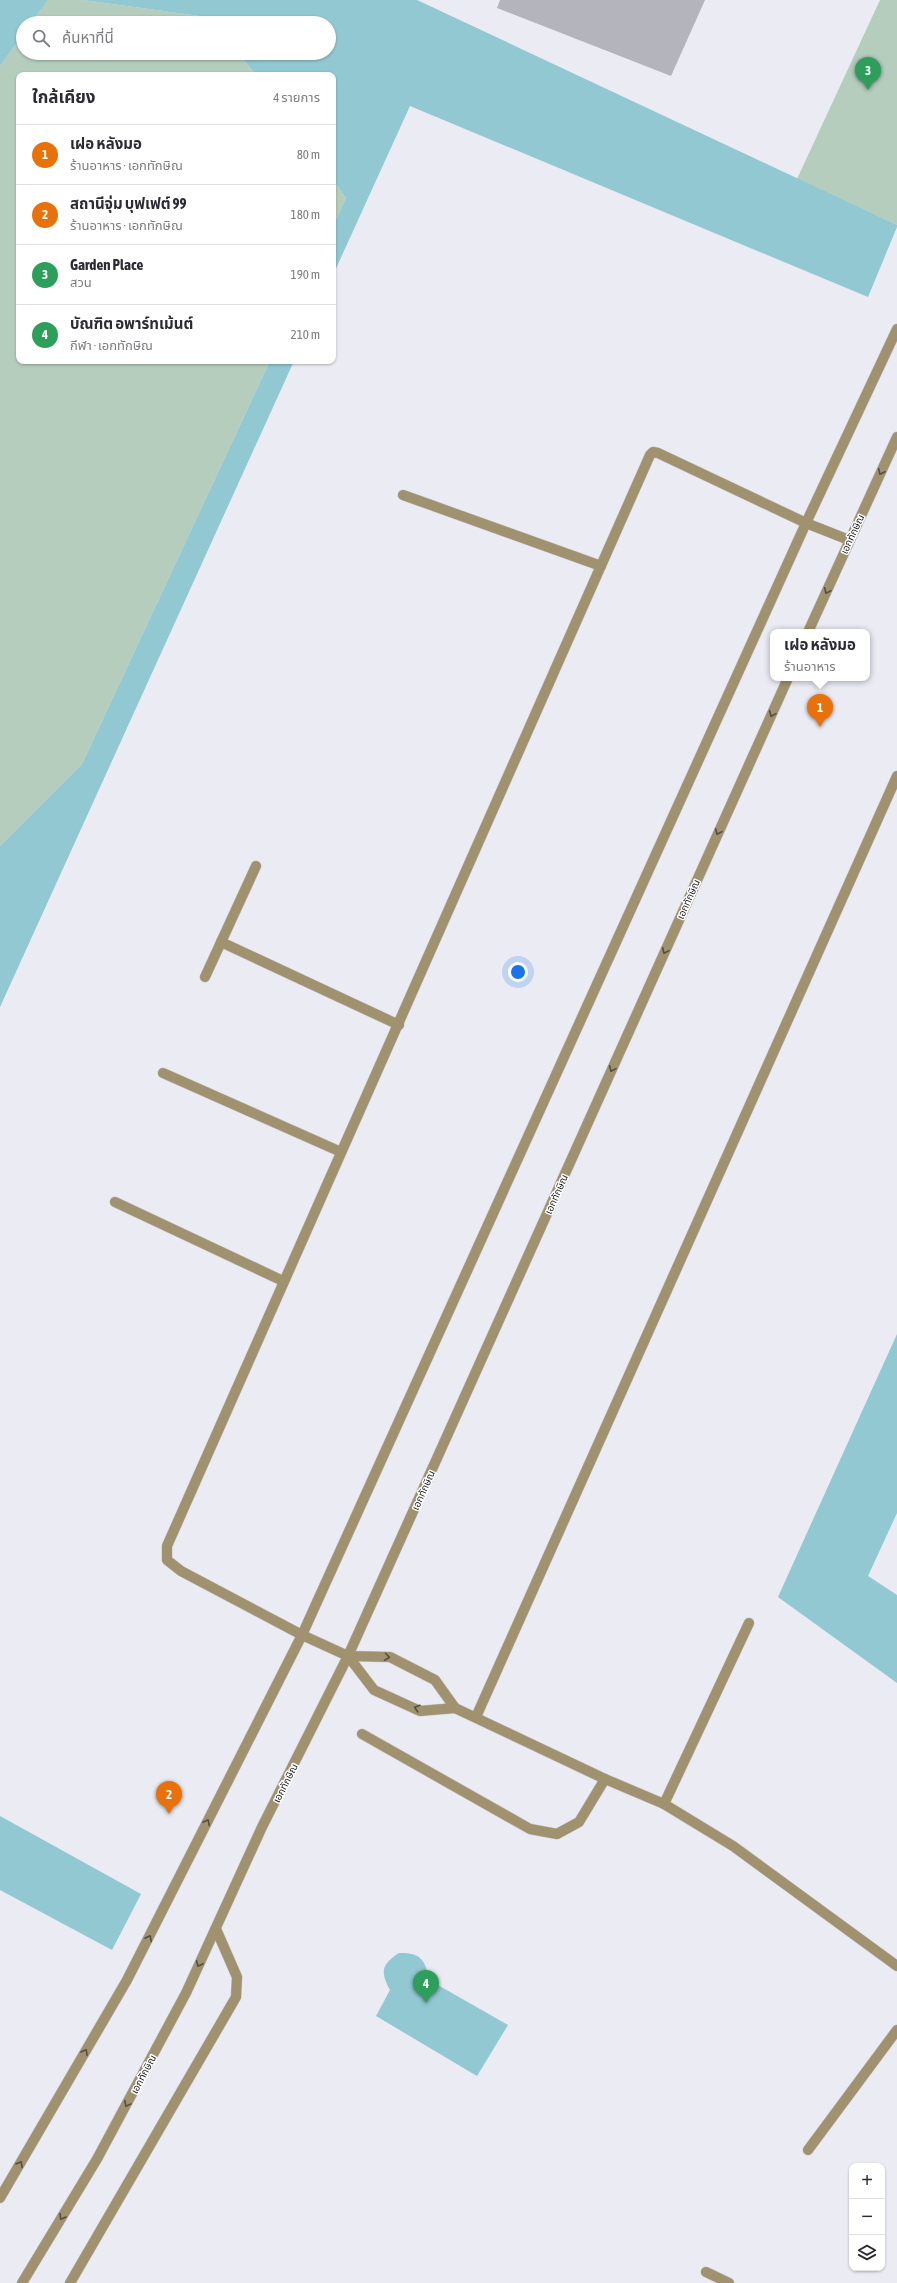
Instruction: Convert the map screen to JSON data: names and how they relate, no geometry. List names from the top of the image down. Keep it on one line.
{"streets":{"street":["เอกทักษิณ"]},"page":{"search":"ค้นหาที่นี่","pins":["3","1","2","4"],"heading":["ใกล้เคียง","4 รายการ"],"list":[{"mark":"1","name":"เฝอ หลังมอ","note":"ร้านอาหาร · เอกทักษิณ","value":"80 m"},{"mark":"2","name":"สถานีจุ่ม บุฟเฟต์ 99","note":"ร้านอาหาร · เอกทักษิณ","value":"180 m"},{"mark":"3","name":"Garden Place","note":"สวน","value":"190 m"},{"mark":"4","name":"บัณฑิต อพาร์ทเม้นต์","note":"กีฬา · เอกทักษิณ","value":"210 m"}],"popup":["เฝอ หลังมอ","ร้านอาหาร"],"map_buttons":["+","−"]}}
